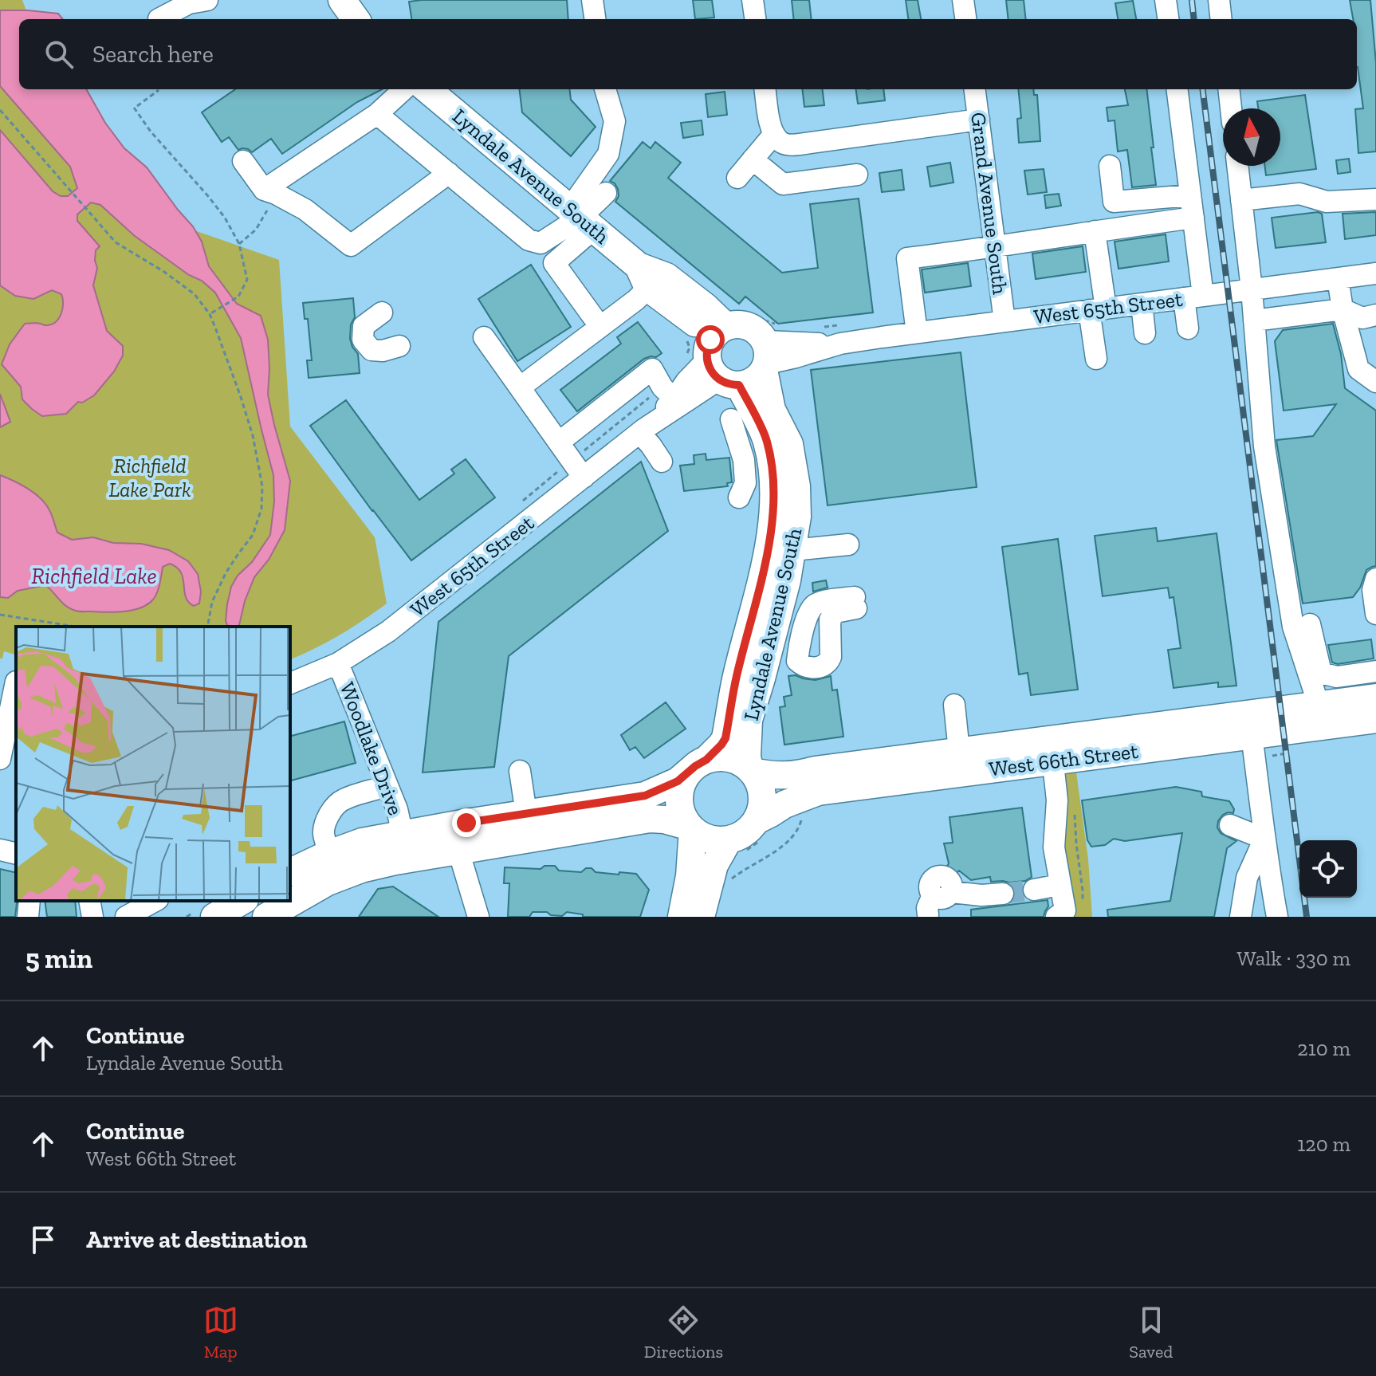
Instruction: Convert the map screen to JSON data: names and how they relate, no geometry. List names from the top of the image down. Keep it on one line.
{"streets":{"main road":["Lyndale Avenue South","West 66th Street"],"street":["Grand Avenue South","West 65th Street","Woodlake Drive"]},"crossings":[["Lyndale Avenue South","West 65th Street"],["Lyndale Avenue South","West 66th Street"],["Grand Avenue South","West 65th Street"],["West 65th Street","Woodlake Drive"]],"water":["Richfield Lake"],"parks":["Richfield Lake Park"],"north":"top","page":{"search":"Search here","heading":["5 min","Walk · 330 m"],"list":[["Continue","Lyndale Avenue South","210 m"],["Continue","West 66th Street","120 m"],"Arrive at destination"],"nav":["Map","Directions","Saved"]}}
